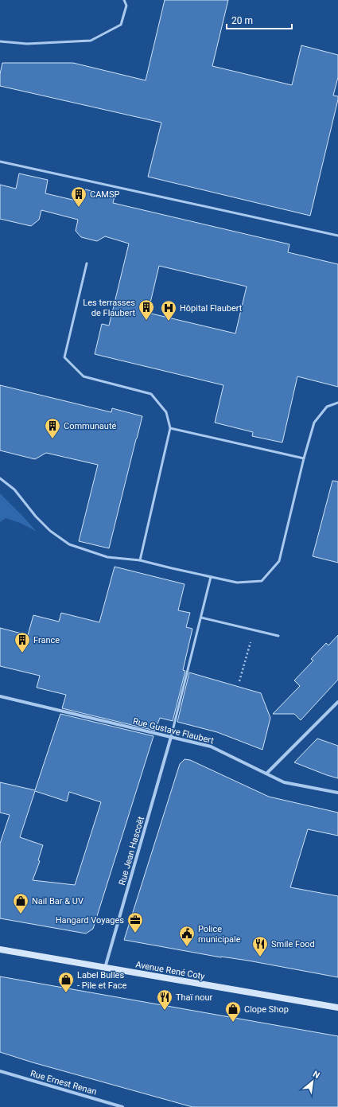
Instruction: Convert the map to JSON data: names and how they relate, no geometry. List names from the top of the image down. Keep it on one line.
{"streets":{"main road":["Avenue René Coty"],"street":["Rue Gustave Flaubert","Rue Jean Hascoët","Rue Ernest Renan"]},"crossings":[["Rue Gustave Flaubert","Rue Jean Hascoët"],["Rue Jean Hascoët","Avenue René Coty"]],"places":{"building":["CAMSP","Les terrasses de Flaubert","Communauté","France"],"hospital":["Hôpital Flaubert"],"shop":["Nail Bar & UV","Label Bulles - Pile et Face","Clope Shop"],"office":["Hangard Voyages"],"public building":["Police municipale"],"restaurant":["Smile Food","Thaï nour"]},"scale_bar":"20 m","north":"top right"}
